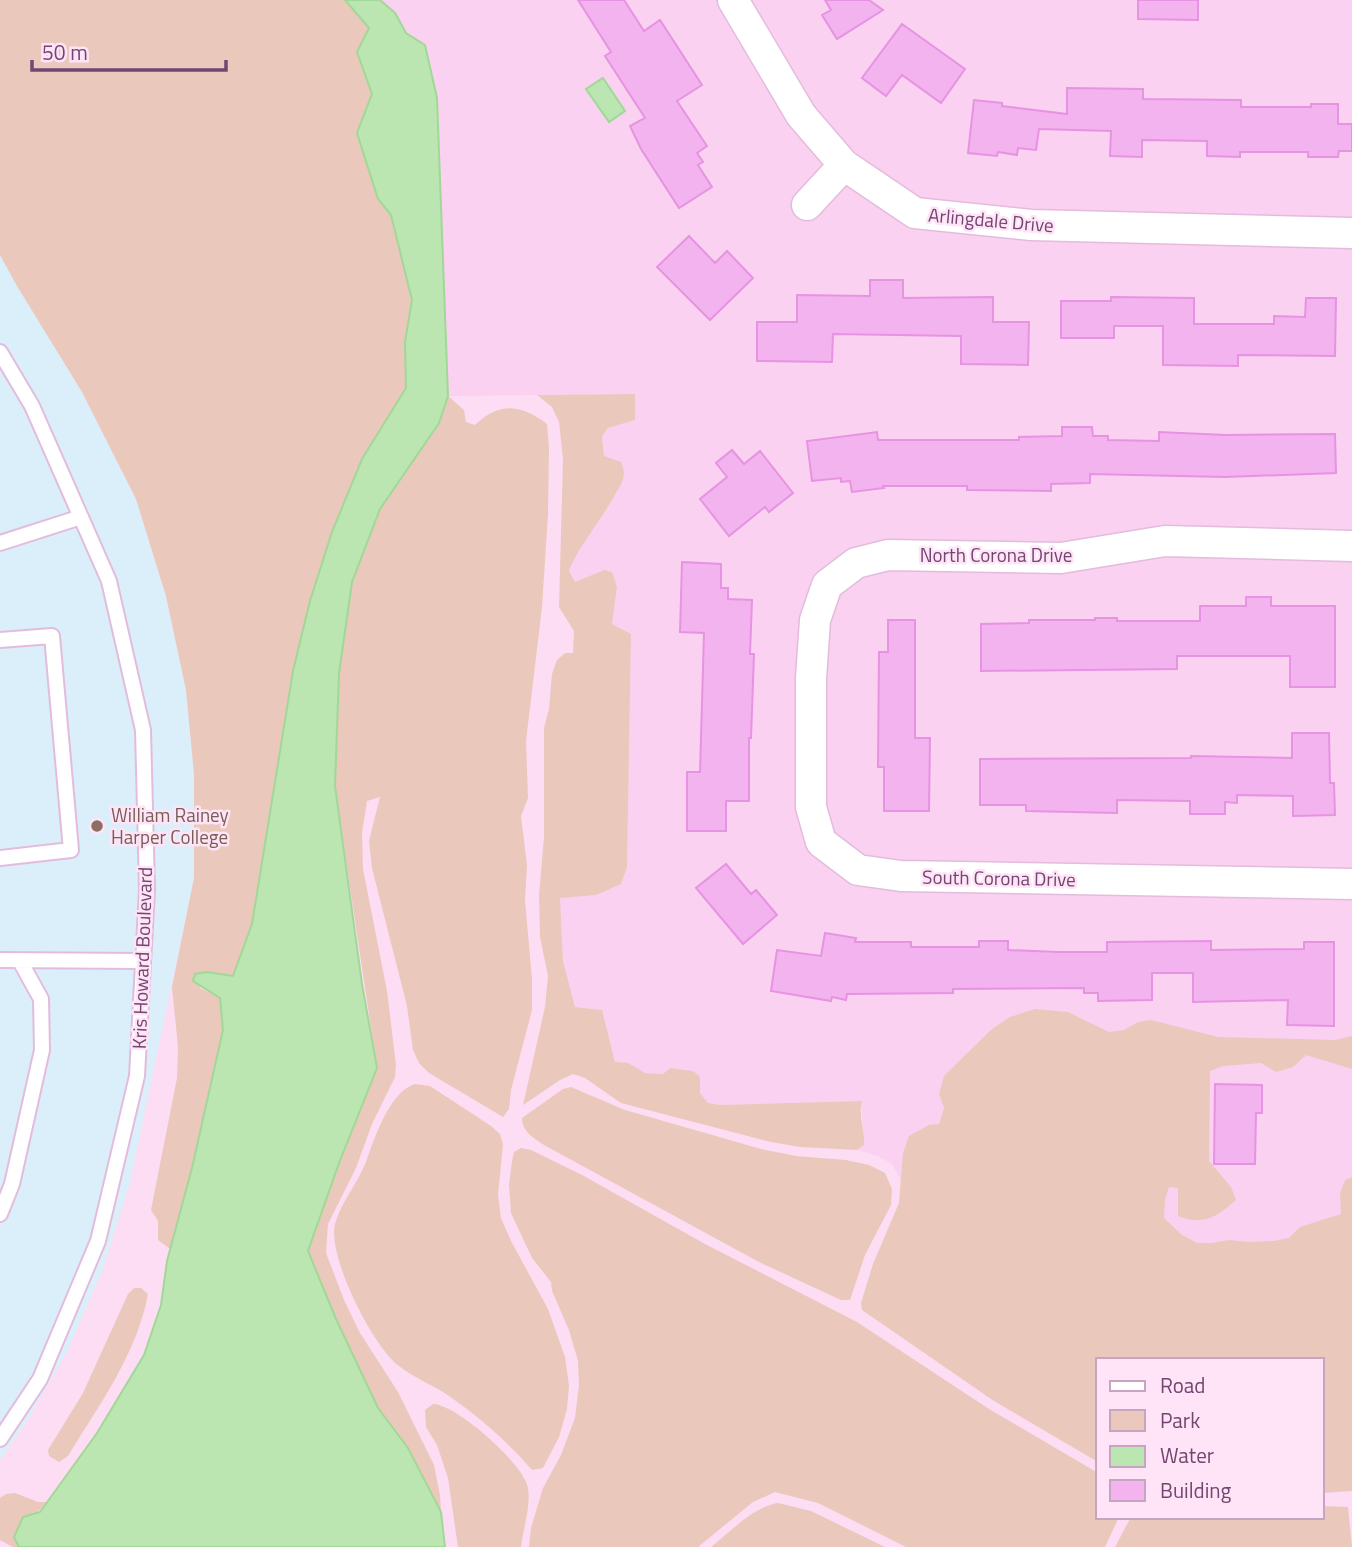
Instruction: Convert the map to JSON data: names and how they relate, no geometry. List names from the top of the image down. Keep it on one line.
{"streets":{"street":["Arlingdale Drive","North Corona Drive","South Corona Drive"],"lane":["Kris Howard Boulevard"]},"crossings":[["North Corona Drive","South Corona Drive"]],"places":["William Rainey Harper College"],"legend":["Road","Park","Water","Building"],"scale_bar":"50 m"}
